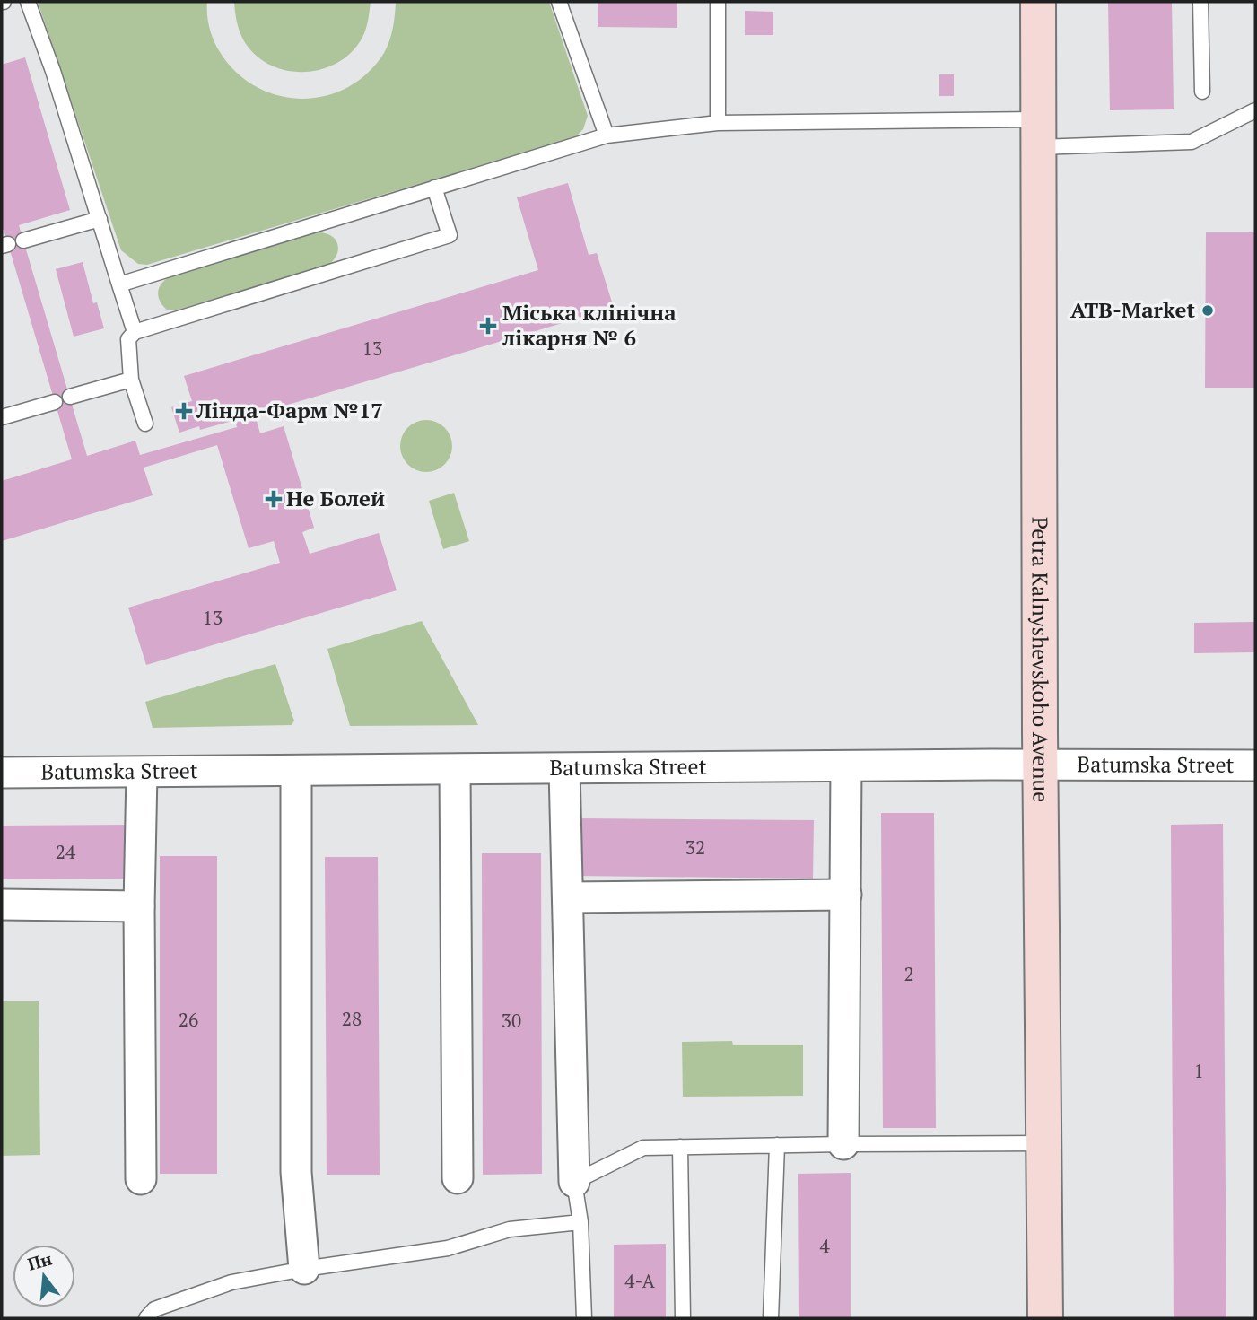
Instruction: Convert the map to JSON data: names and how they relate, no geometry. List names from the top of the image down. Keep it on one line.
{"streets":{"street":["Petra Kalnyshevskoho Avenue","Batumska Street"]},"crossings":[["Petra Kalnyshevskoho Avenue","Batumska Street"]],"places":{"other":["ATB-Market"],"health":["Міська клінічна лікарня № 6","Лінда-Фарм №17","Не Болей"]},"house_numbers":["13","13","32","24","2","28","26","30","1","4","4-А"],"north":"top"}
